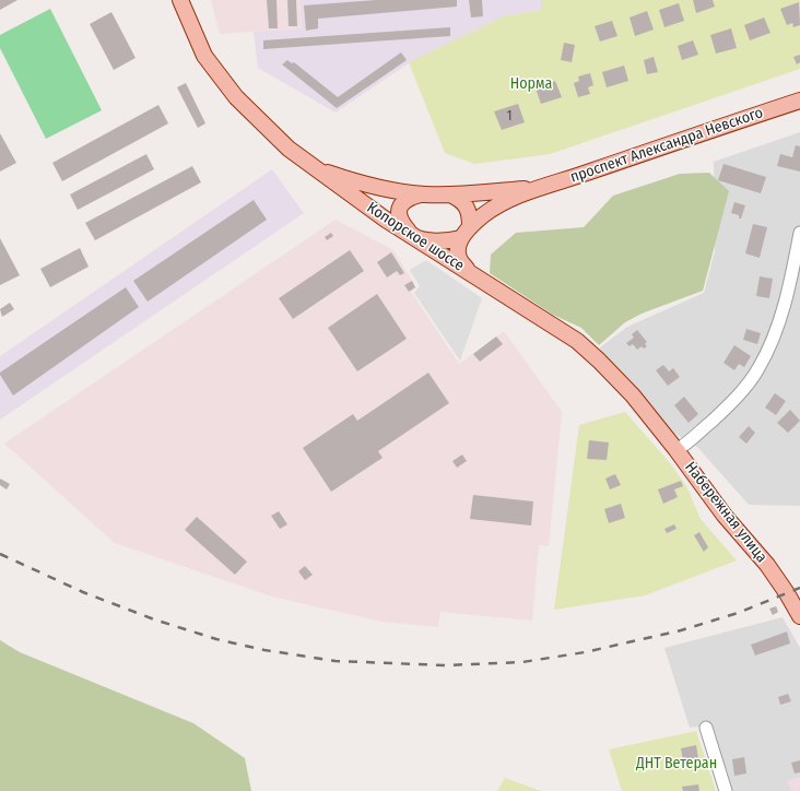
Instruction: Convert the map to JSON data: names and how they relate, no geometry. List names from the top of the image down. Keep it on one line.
{"streets":{"main road":["проспект Александра Невского","Копорское шоссе","Набережная улица"]},"crossings":[["Копорское шоссе","Набережная улица"]],"parks":["Норма","ДНТ Ветеран"],"house_numbers":["1"]}
